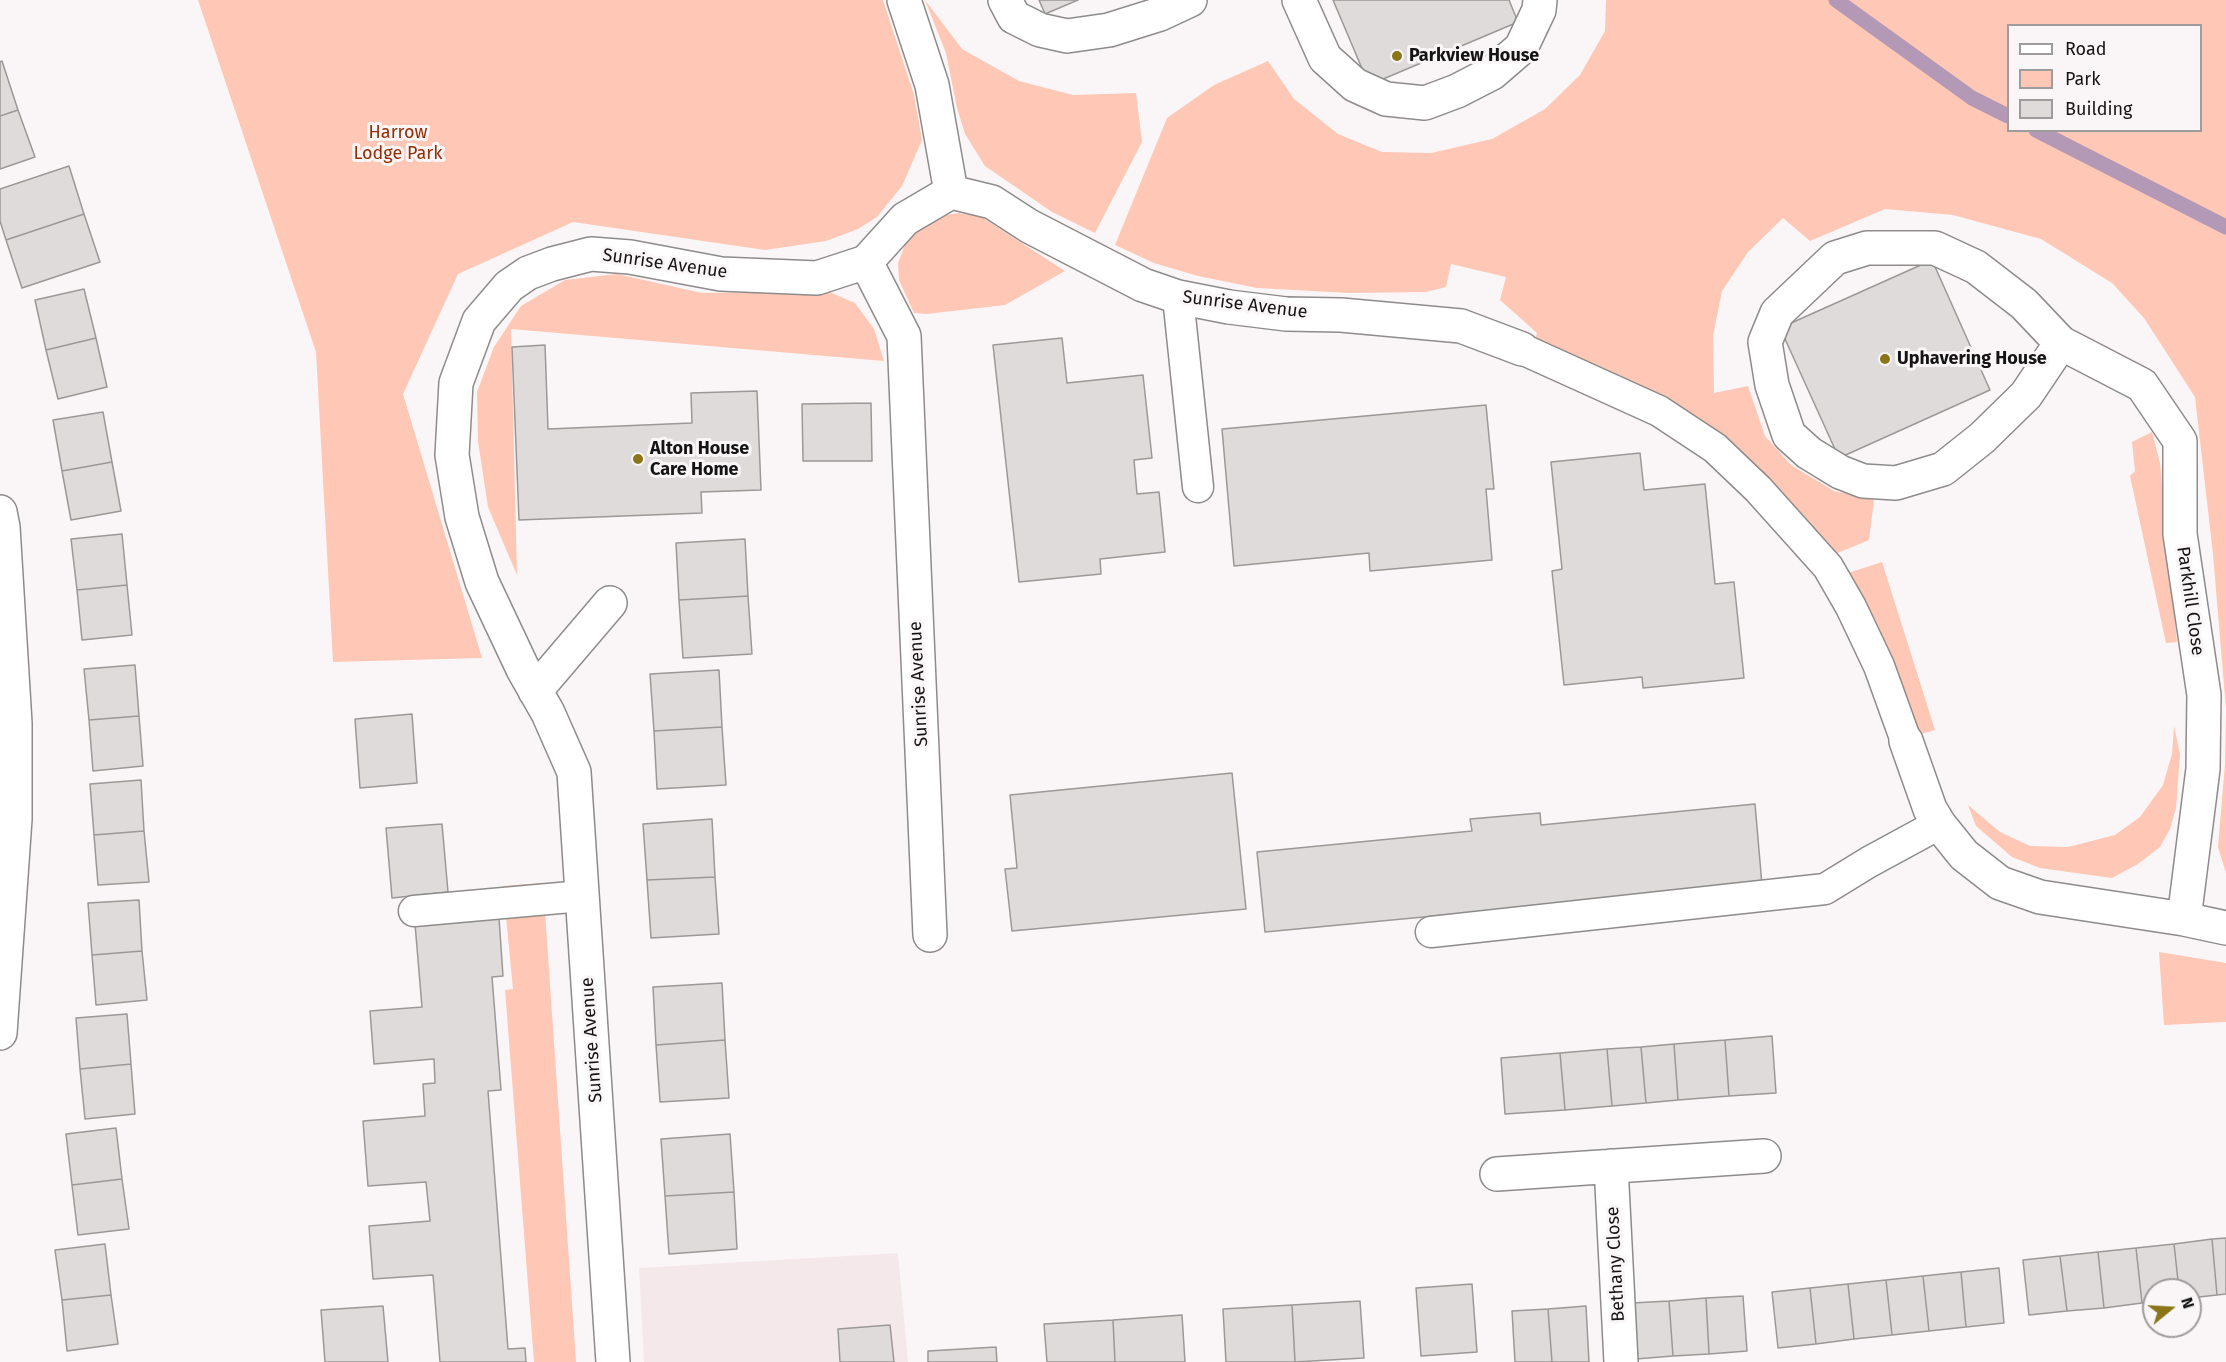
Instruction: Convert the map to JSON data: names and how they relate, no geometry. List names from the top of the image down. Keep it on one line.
{"streets":{"street":["Sunrise Avenue","Parkhill Close","Bethany Close"]},"parks":["Harrow Lodge Park"],"places":["Parkview House","Uphavering House","Alton House Care Home"],"legend":["Road","Park","Building"],"north":"right"}
